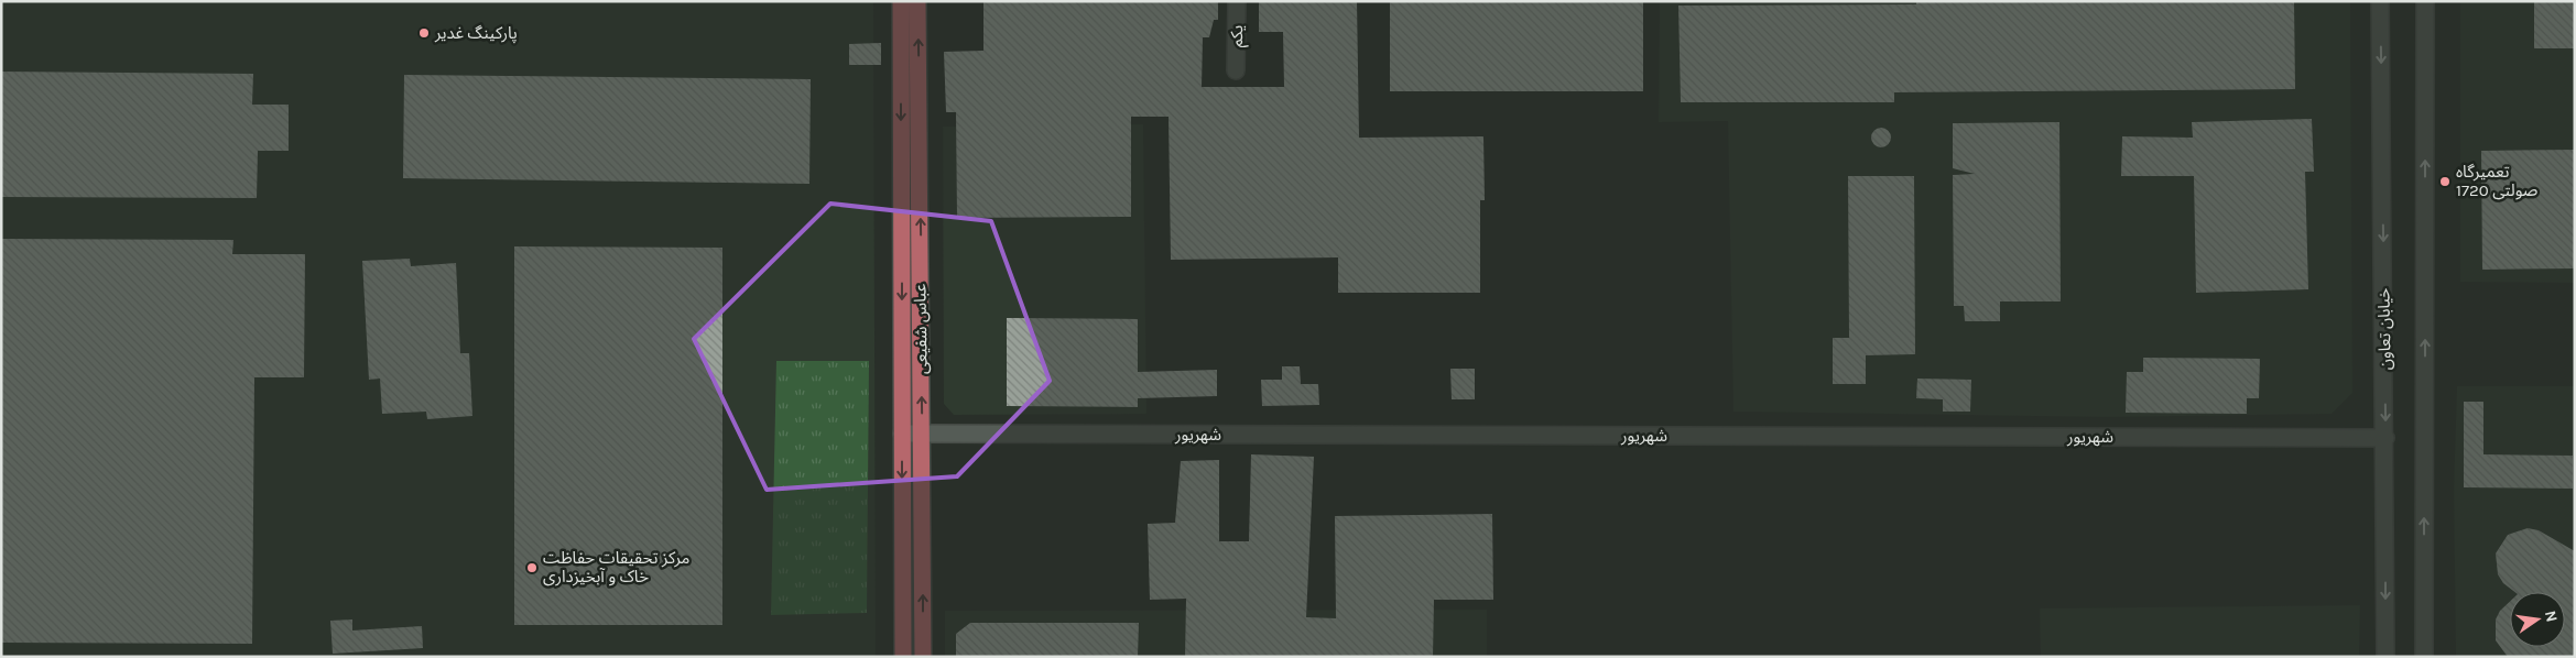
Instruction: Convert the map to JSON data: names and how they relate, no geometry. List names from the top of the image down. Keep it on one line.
{"streets":{"main road":["عباس شفیعی"],"street":["یکم","خیابان تعاون","شهریور"]},"crossings":[["عباس شفیعی","شهریور"],["خیابان تعاون","شهریور"]],"places":["پارکینگ غدیر","تعمیرگاه 1720 صولتی","مرکز تحقیقات حفاظت خاک و آبخیزداری"],"north":"right"}
